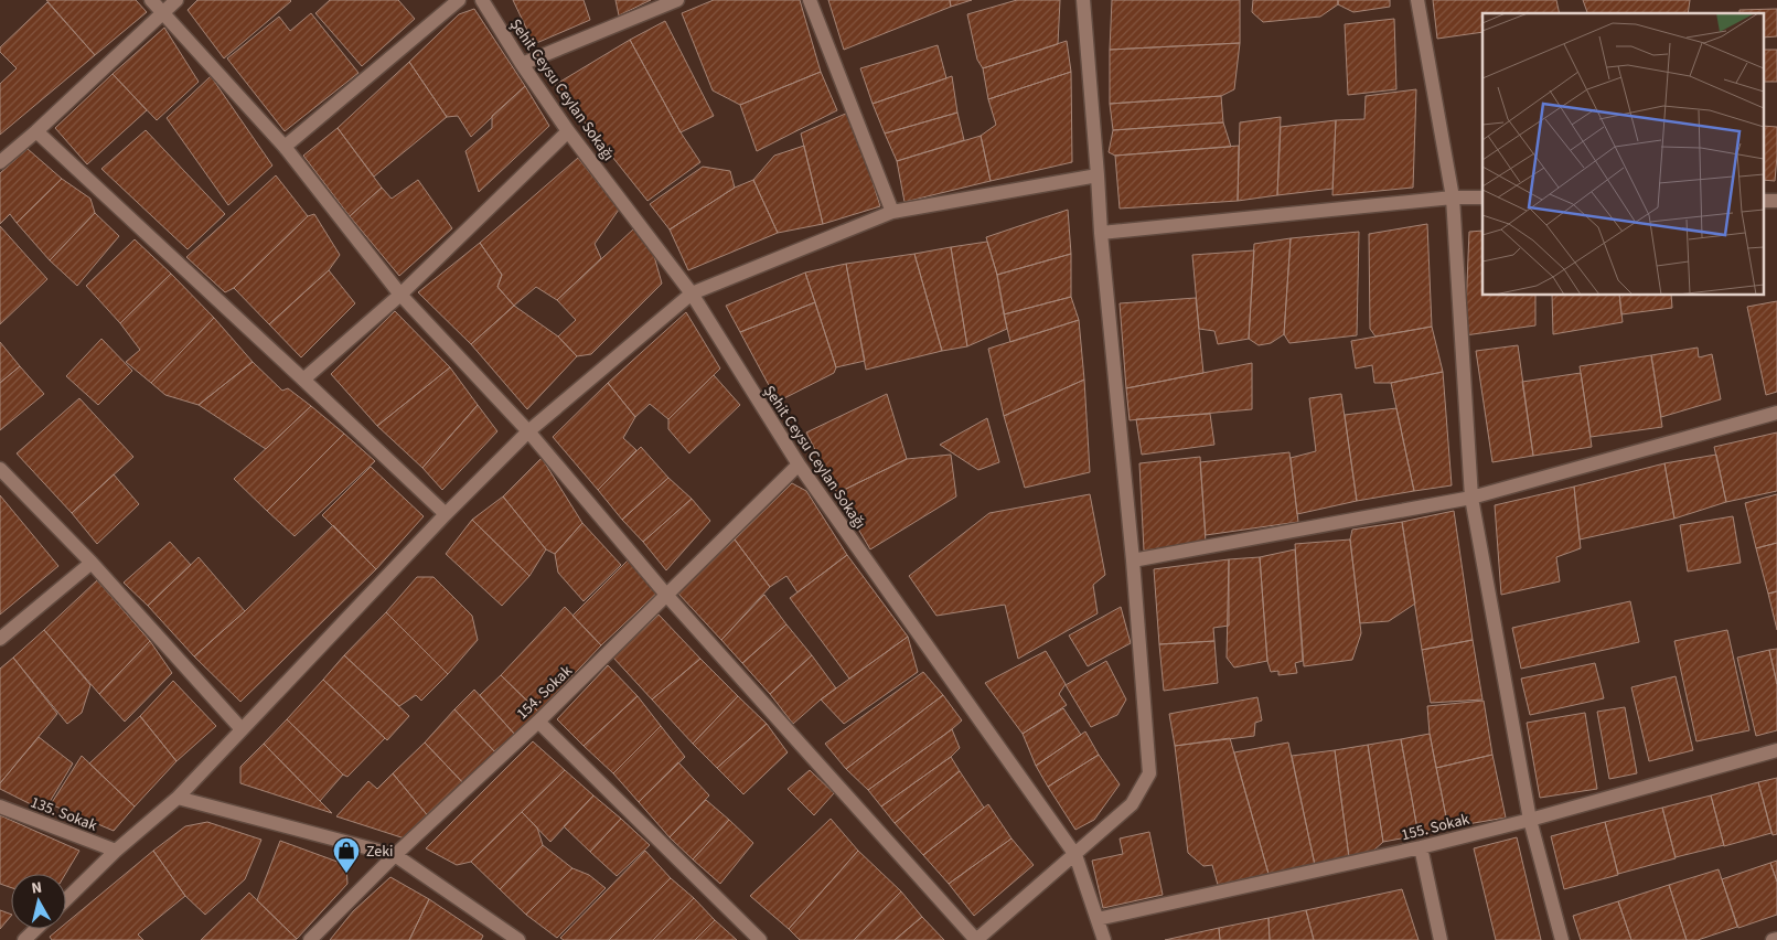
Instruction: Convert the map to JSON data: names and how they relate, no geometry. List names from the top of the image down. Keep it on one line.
{"streets":{"street":["Şehit Ceysu Ceylan Sokağı","154. Sokak","135. Sokak","155. Sokak"]},"crossings":[["Şehit Ceysu Ceylan Sokağı","154. Sokak"],["Şehit Ceysu Ceylan Sokağı","155. Sokak"]],"places":{"shop":["Zeki"]},"north":"top"}
